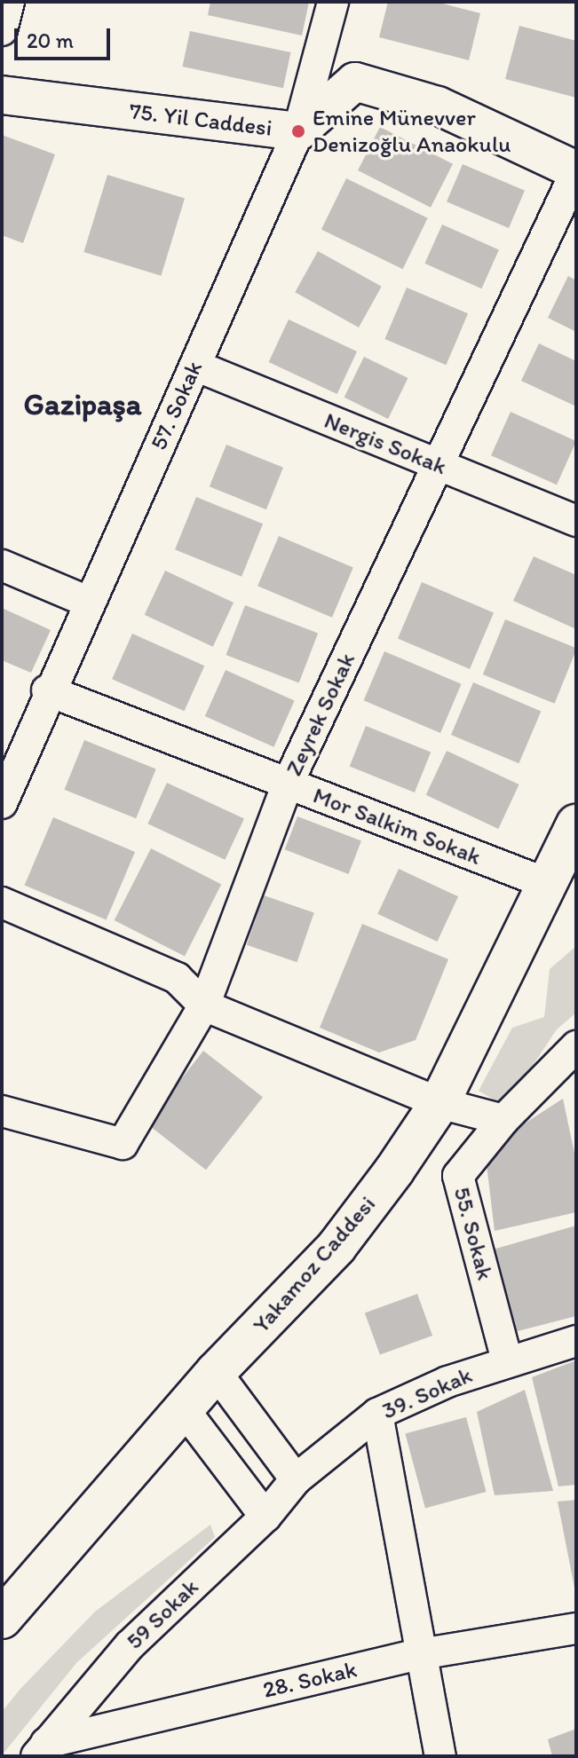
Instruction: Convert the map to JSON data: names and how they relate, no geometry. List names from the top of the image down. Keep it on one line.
{"streets":{"main road":["Yakamoz Caddesi"],"street":["75. Yil Caddesi","57. Sokak","Nergis Sokak","Zeyrek Sokak","Mor Salkim Sokak","55. Sokak","39. Sokak","59 Sokak","28. Sokak"]},"crossings":[["75. Yil Caddesi","57. Sokak"],["75. Yil Caddesi","Zeyrek Sokak"],["57. Sokak","Nergis Sokak"],["57. Sokak","Mor Salkim Sokak"],["Nergis Sokak","Zeyrek Sokak"],["Zeyrek Sokak","Mor Salkim Sokak"],["Mor Salkim Sokak","Yakamoz Caddesi"],["55. Sokak","39. Sokak"],["39. Sokak","59 Sokak"],["59 Sokak","28. Sokak"]],"districts":["Gazipaşa"],"places":["Emine Münevver Denizoğlu Anaokulu"],"scale_bar":"20 m"}
